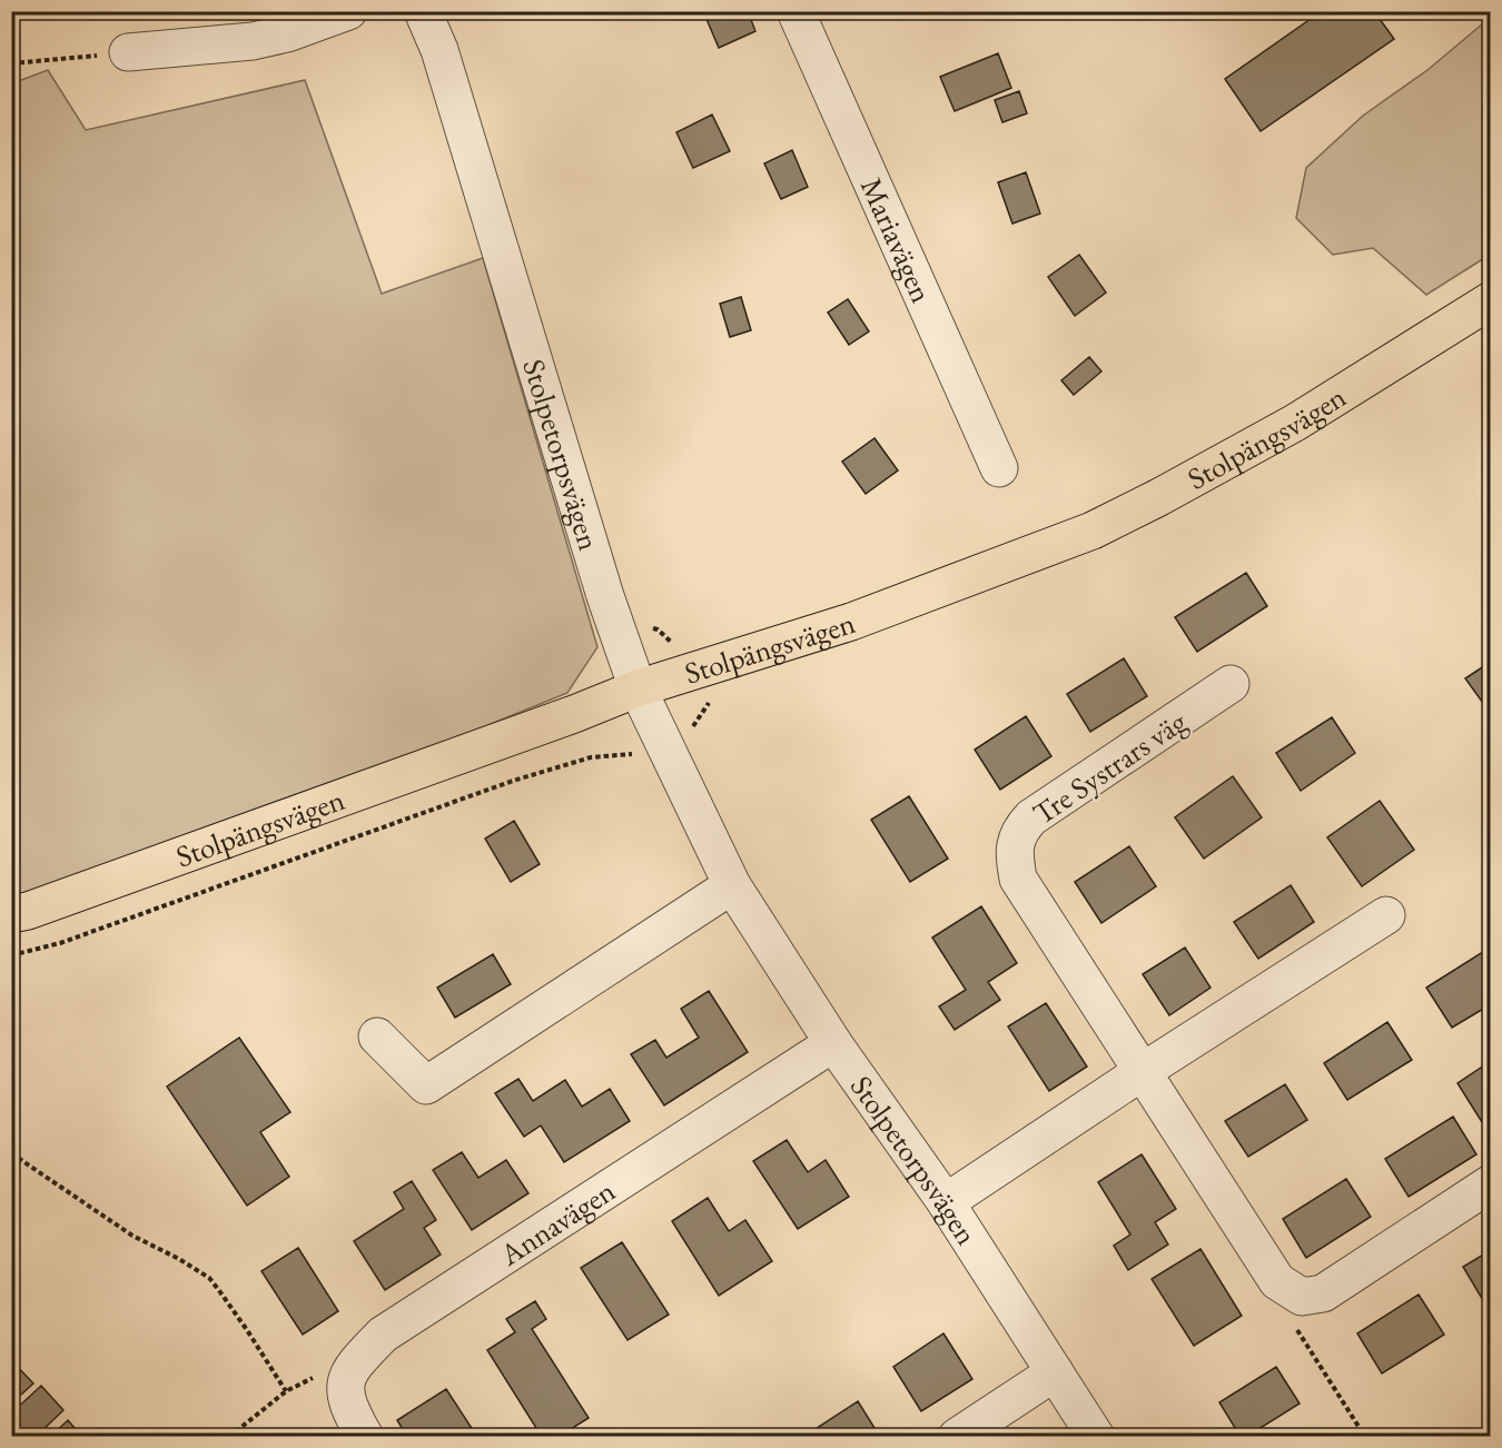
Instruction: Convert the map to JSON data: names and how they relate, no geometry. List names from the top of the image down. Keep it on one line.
{"streets":{"main road":["Stolpängsvägen"],"street":["Mariavägen","Stolpetorpsvägen","Tre Systrars väg","Annavägen"]},"crossings":[["Stolpängsvägen","Stolpetorpsvägen"],["Stolpetorpsvägen","Annavägen"]]}
